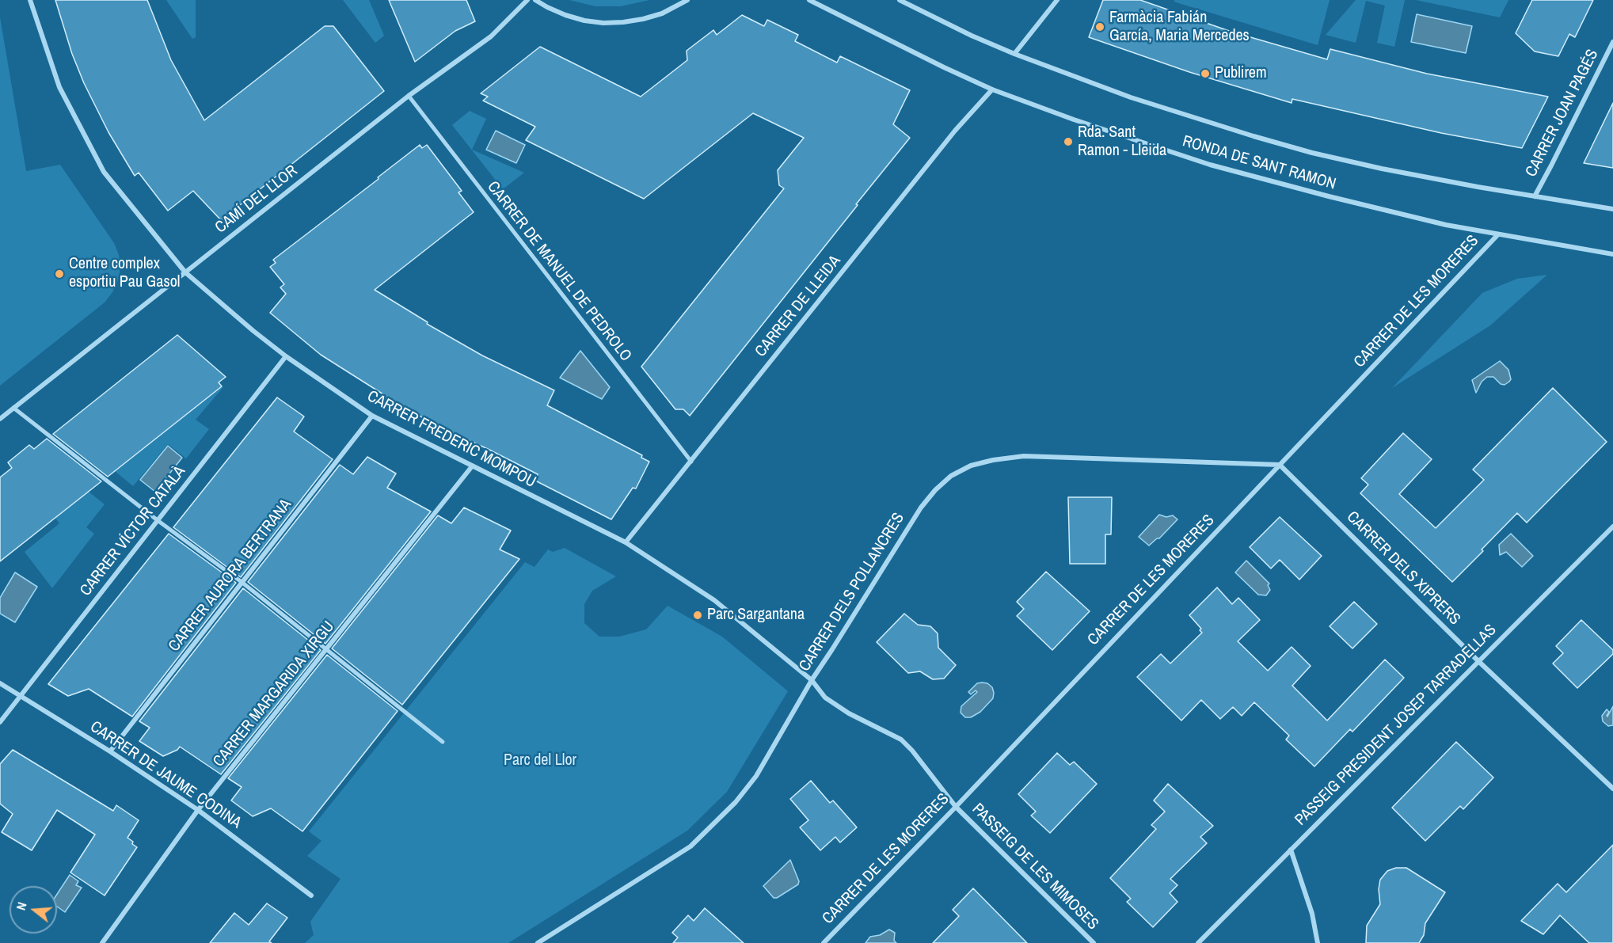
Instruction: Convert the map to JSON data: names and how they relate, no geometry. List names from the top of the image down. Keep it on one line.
{"streets":{"street":["CARRER JOAN PAGÉS","RONDA DE SANT RAMON","CAMÍ DEL LLOR","CARRER DE MANUEL DE PEDROLO","CARRER DE LES MORERES","CARRER DE LLEIDA","CARRER FREDERIC MOMPOU","CARRER VÍCTOR CATALÀ","CARRER DELS XIPRERS","CARRER AURORA BERTRANA","CARRER DELS POLLANCRES","CARRER MARGARIDA XIRGU","PASSEIG PRESIDENT JOSEP TARRADELLAS","CARRER DE JAUME CODINA","PASSEIG DE LES MIMOSES"]},"crossings":[["CARRER JOAN PAGÉS","RONDA DE SANT RAMON"],["RONDA DE SANT RAMON","CARRER DE LES MORERES"],["RONDA DE SANT RAMON","CARRER DE LLEIDA"],["CAMÍ DEL LLOR","CARRER DE MANUEL DE PEDROLO"],["CAMÍ DEL LLOR","CARRER FREDERIC MOMPOU"],["CARRER DE MANUEL DE PEDROLO","CARRER DE LLEIDA"],["CARRER DE LES MORERES","CARRER DELS XIPRERS"],["CARRER DE LES MORERES","CARRER DELS POLLANCRES"],["CARRER DE LES MORERES","PASSEIG DE LES MIMOSES"],["CARRER DE LLEIDA","CARRER FREDERIC MOMPOU"],["CARRER FREDERIC MOMPOU","CARRER VÍCTOR CATALÀ"],["CARRER FREDERIC MOMPOU","CARRER AURORA BERTRANA"],["CARRER FREDERIC MOMPOU","CARRER DELS POLLANCRES"],["CARRER FREDERIC MOMPOU","CARRER MARGARIDA XIRGU"],["CARRER FREDERIC MOMPOU","PASSEIG DE LES MIMOSES"],["CARRER VÍCTOR CATALÀ","CARRER DE JAUME CODINA"],["CARRER DELS XIPRERS","CARRER DELS POLLANCRES"],["CARRER DELS XIPRERS","PASSEIG PRESIDENT JOSEP TARRADELLAS"],["CARRER AURORA BERTRANA","CARRER DE JAUME CODINA"],["CARRER DELS POLLANCRES","PASSEIG DE LES MIMOSES"],["CARRER MARGARIDA XIRGU","CARRER DE JAUME CODINA"]],"parks":["Parc del Llor"],"places":["Farmàcia Fabián García, Maria Mercedes","Publirem","Rda. Sant Ramon - Lleida","Centre complex esportiu Pau Gasol","Parc Sargantana"],"north":"left"}
